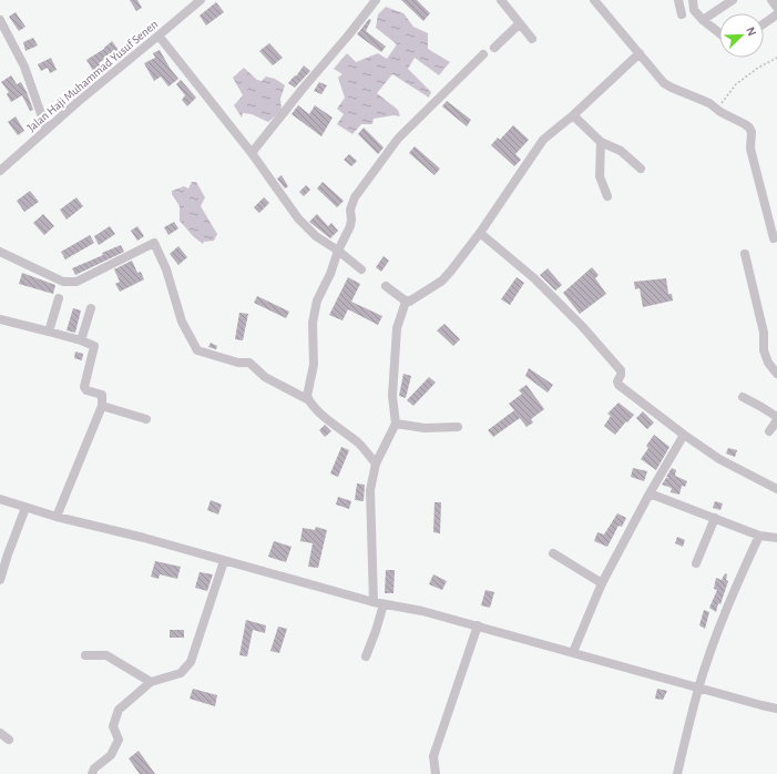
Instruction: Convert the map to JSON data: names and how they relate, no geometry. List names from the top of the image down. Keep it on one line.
{"streets":{"street":["Jalan Haji Muhammad Yusuf Senen"]},"north":"top right"}
